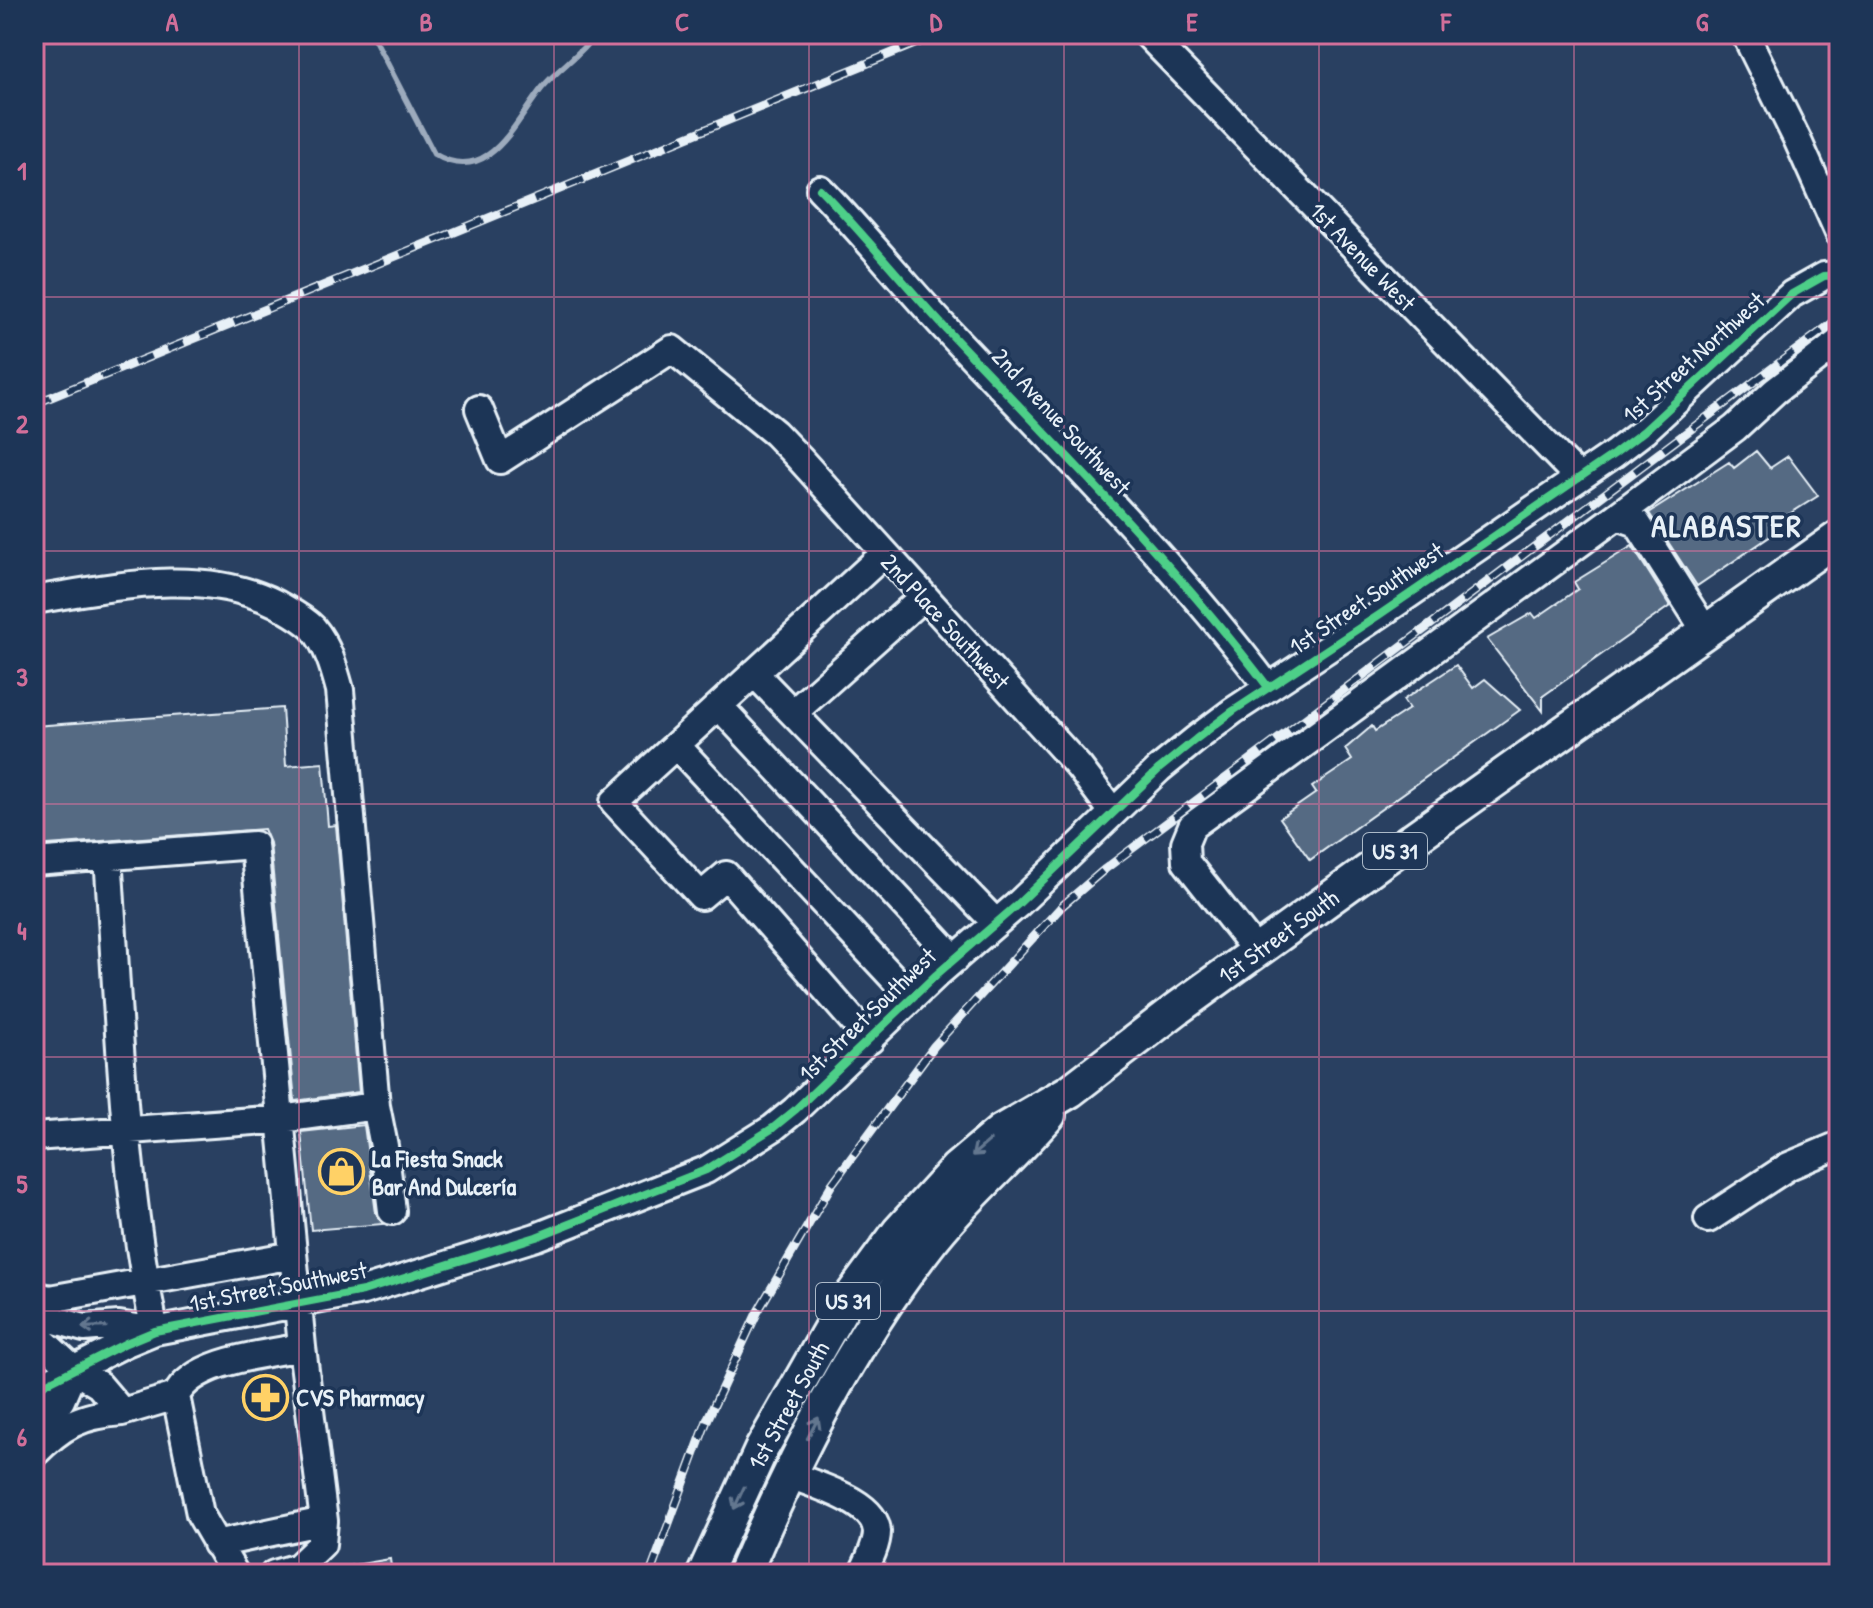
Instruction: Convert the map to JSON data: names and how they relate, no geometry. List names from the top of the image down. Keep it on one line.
{"streets":{"main road":["US 31","1st Street South"],"street":["1st Avenue West","1st Street Northwest","2nd Avenue Southwest","1st Street Southwest","2nd Place Southwest"]},"crossings":[["1st Avenue West","1st Street Northwest"],["1st Avenue West","1st Street Southwest"],["1st Street Northwest","1st Street Southwest"],["2nd Avenue Southwest","1st Street Southwest"],["1st Street Southwest","2nd Place Southwest"],["US 31","1st Street South"]],"districts":["ALABASTER"],"places":{"shop":["La Fiesta Snack Bar And Dulcería"],"pharmacy":["CVS Pharmacy"]},"grid":{"columns":["A","B","C","D","E","F","G"],"rows":["1","2","3","4","5","6"]}}
